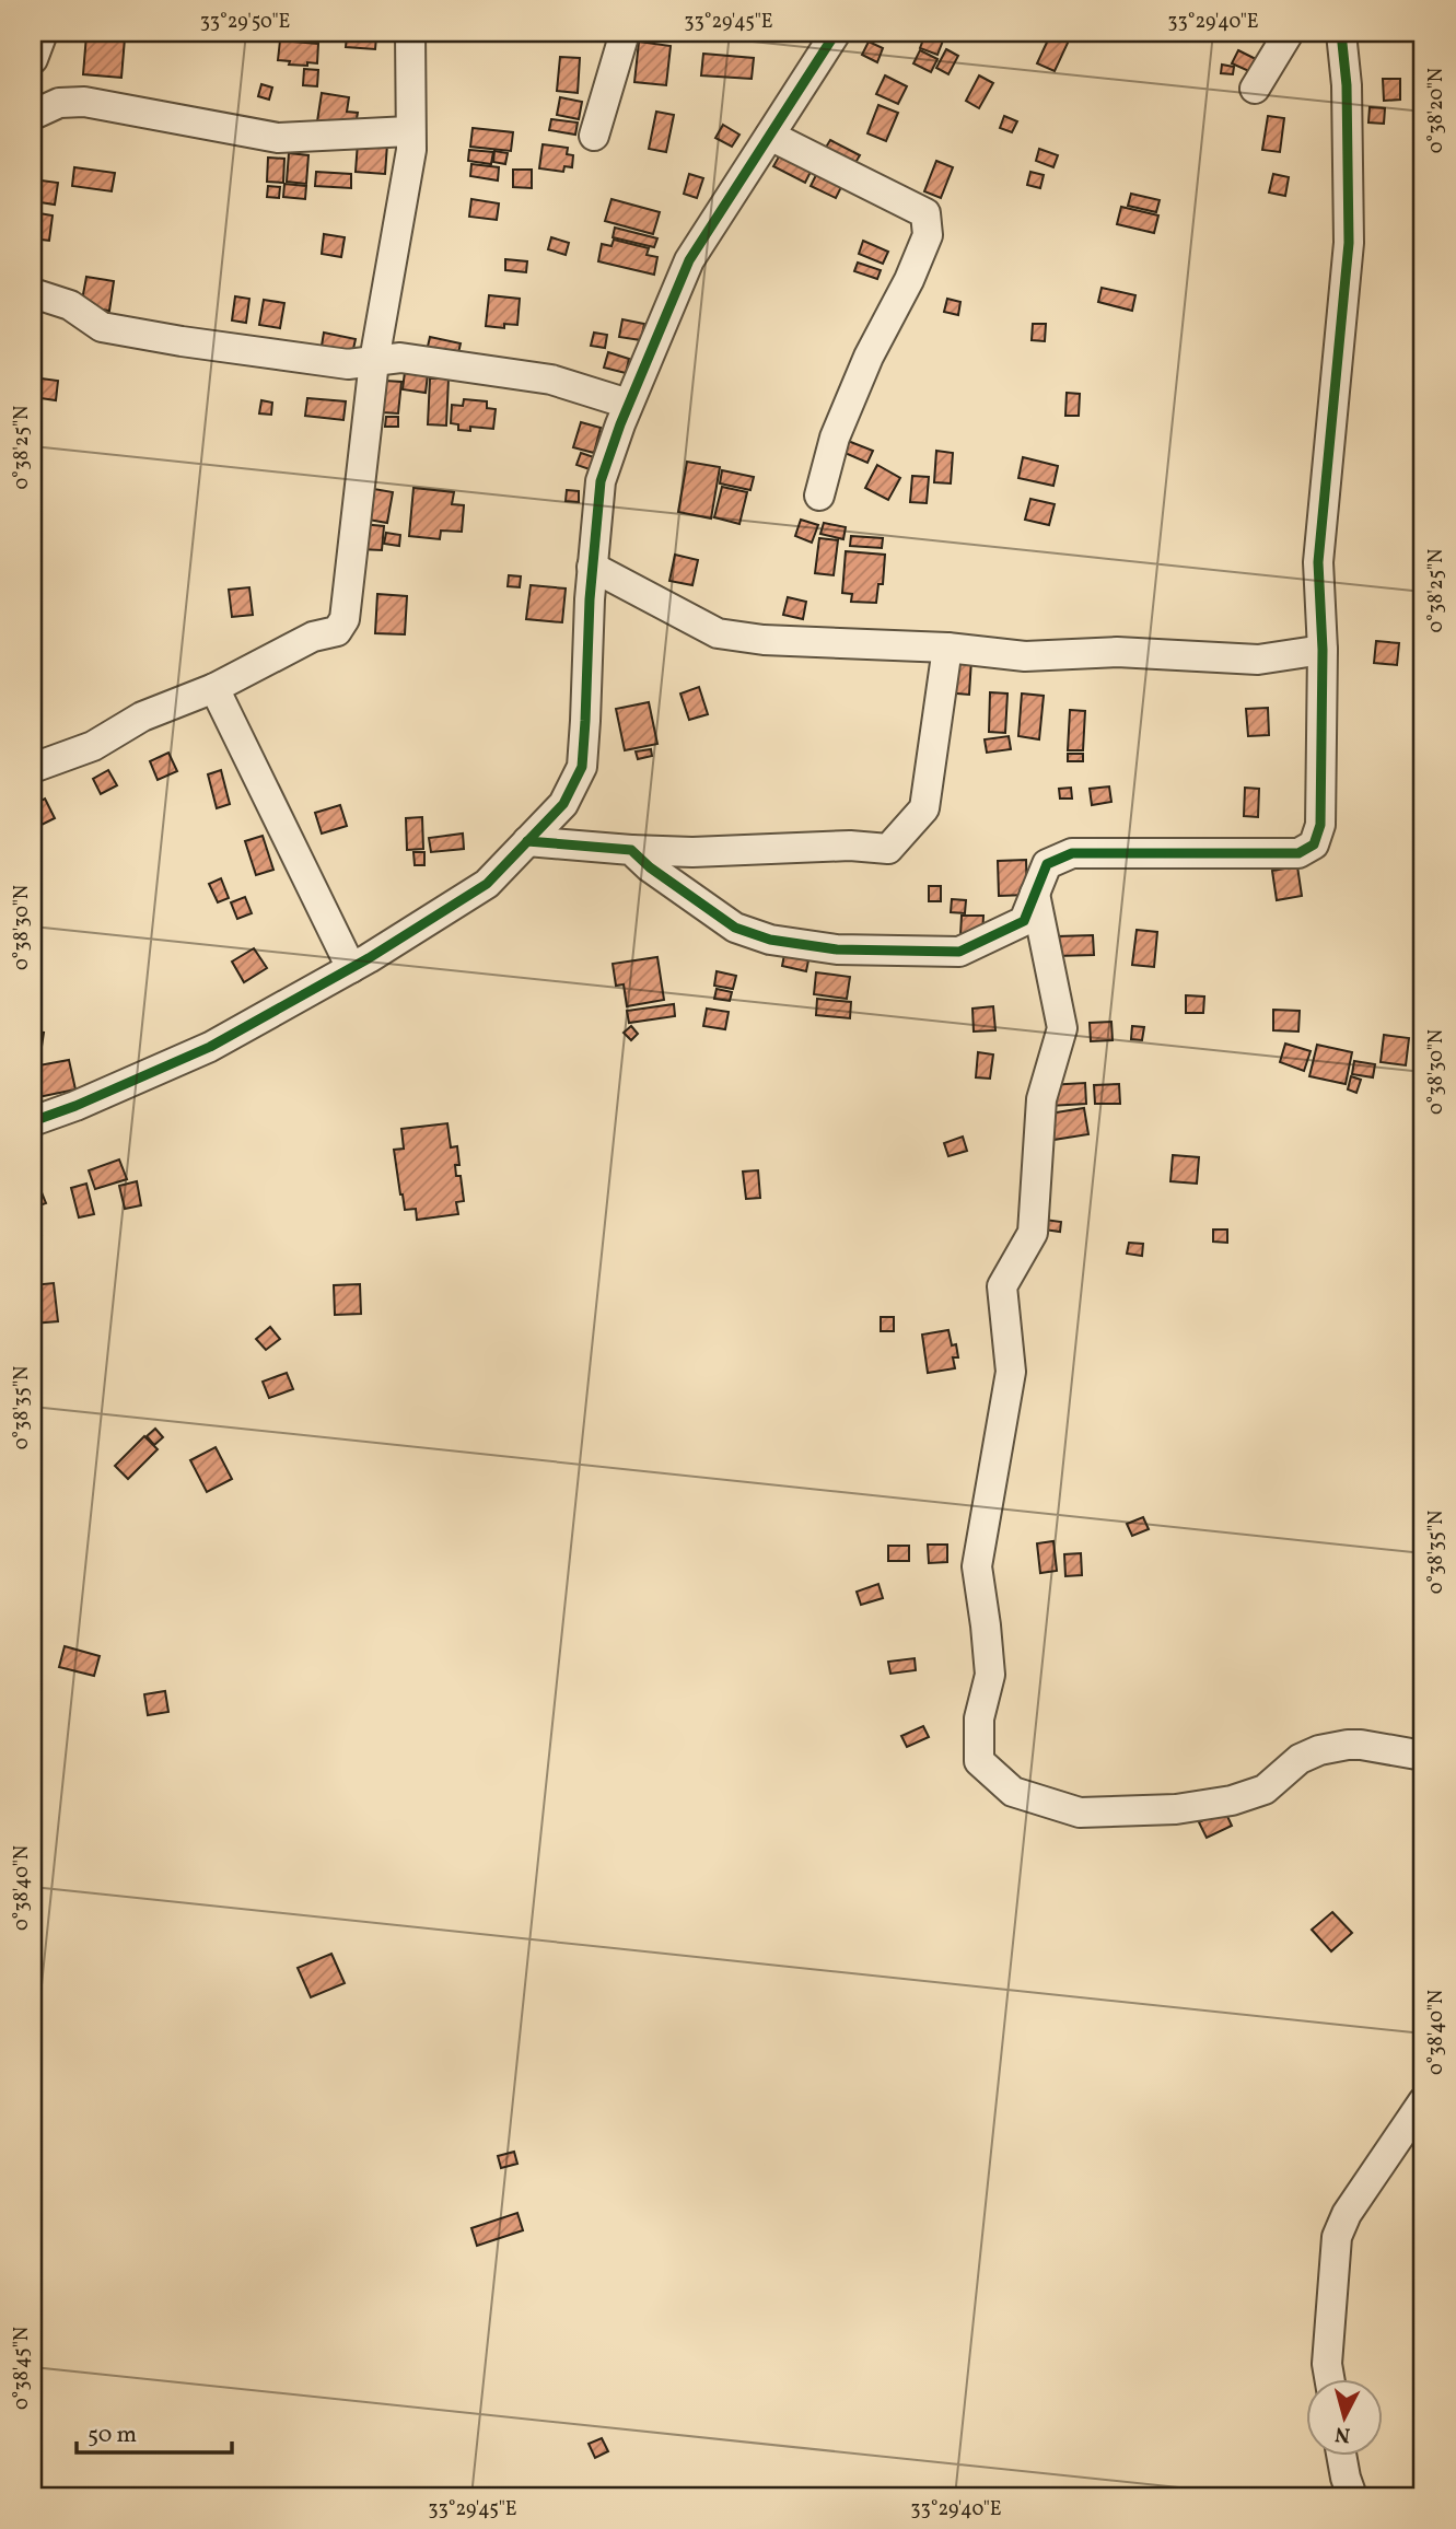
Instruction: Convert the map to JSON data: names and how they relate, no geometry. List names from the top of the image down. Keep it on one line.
{"scale_bar":"50 m","north":"bottom","coordinates":["33°29'50\"E","33°29'45\"E","33°29'40\"E","0°38'20\"N","0°38'25\"N","0°38'30\"N","0°38'35\"N","0°38'40\"N","0°38'45\"N"]}
